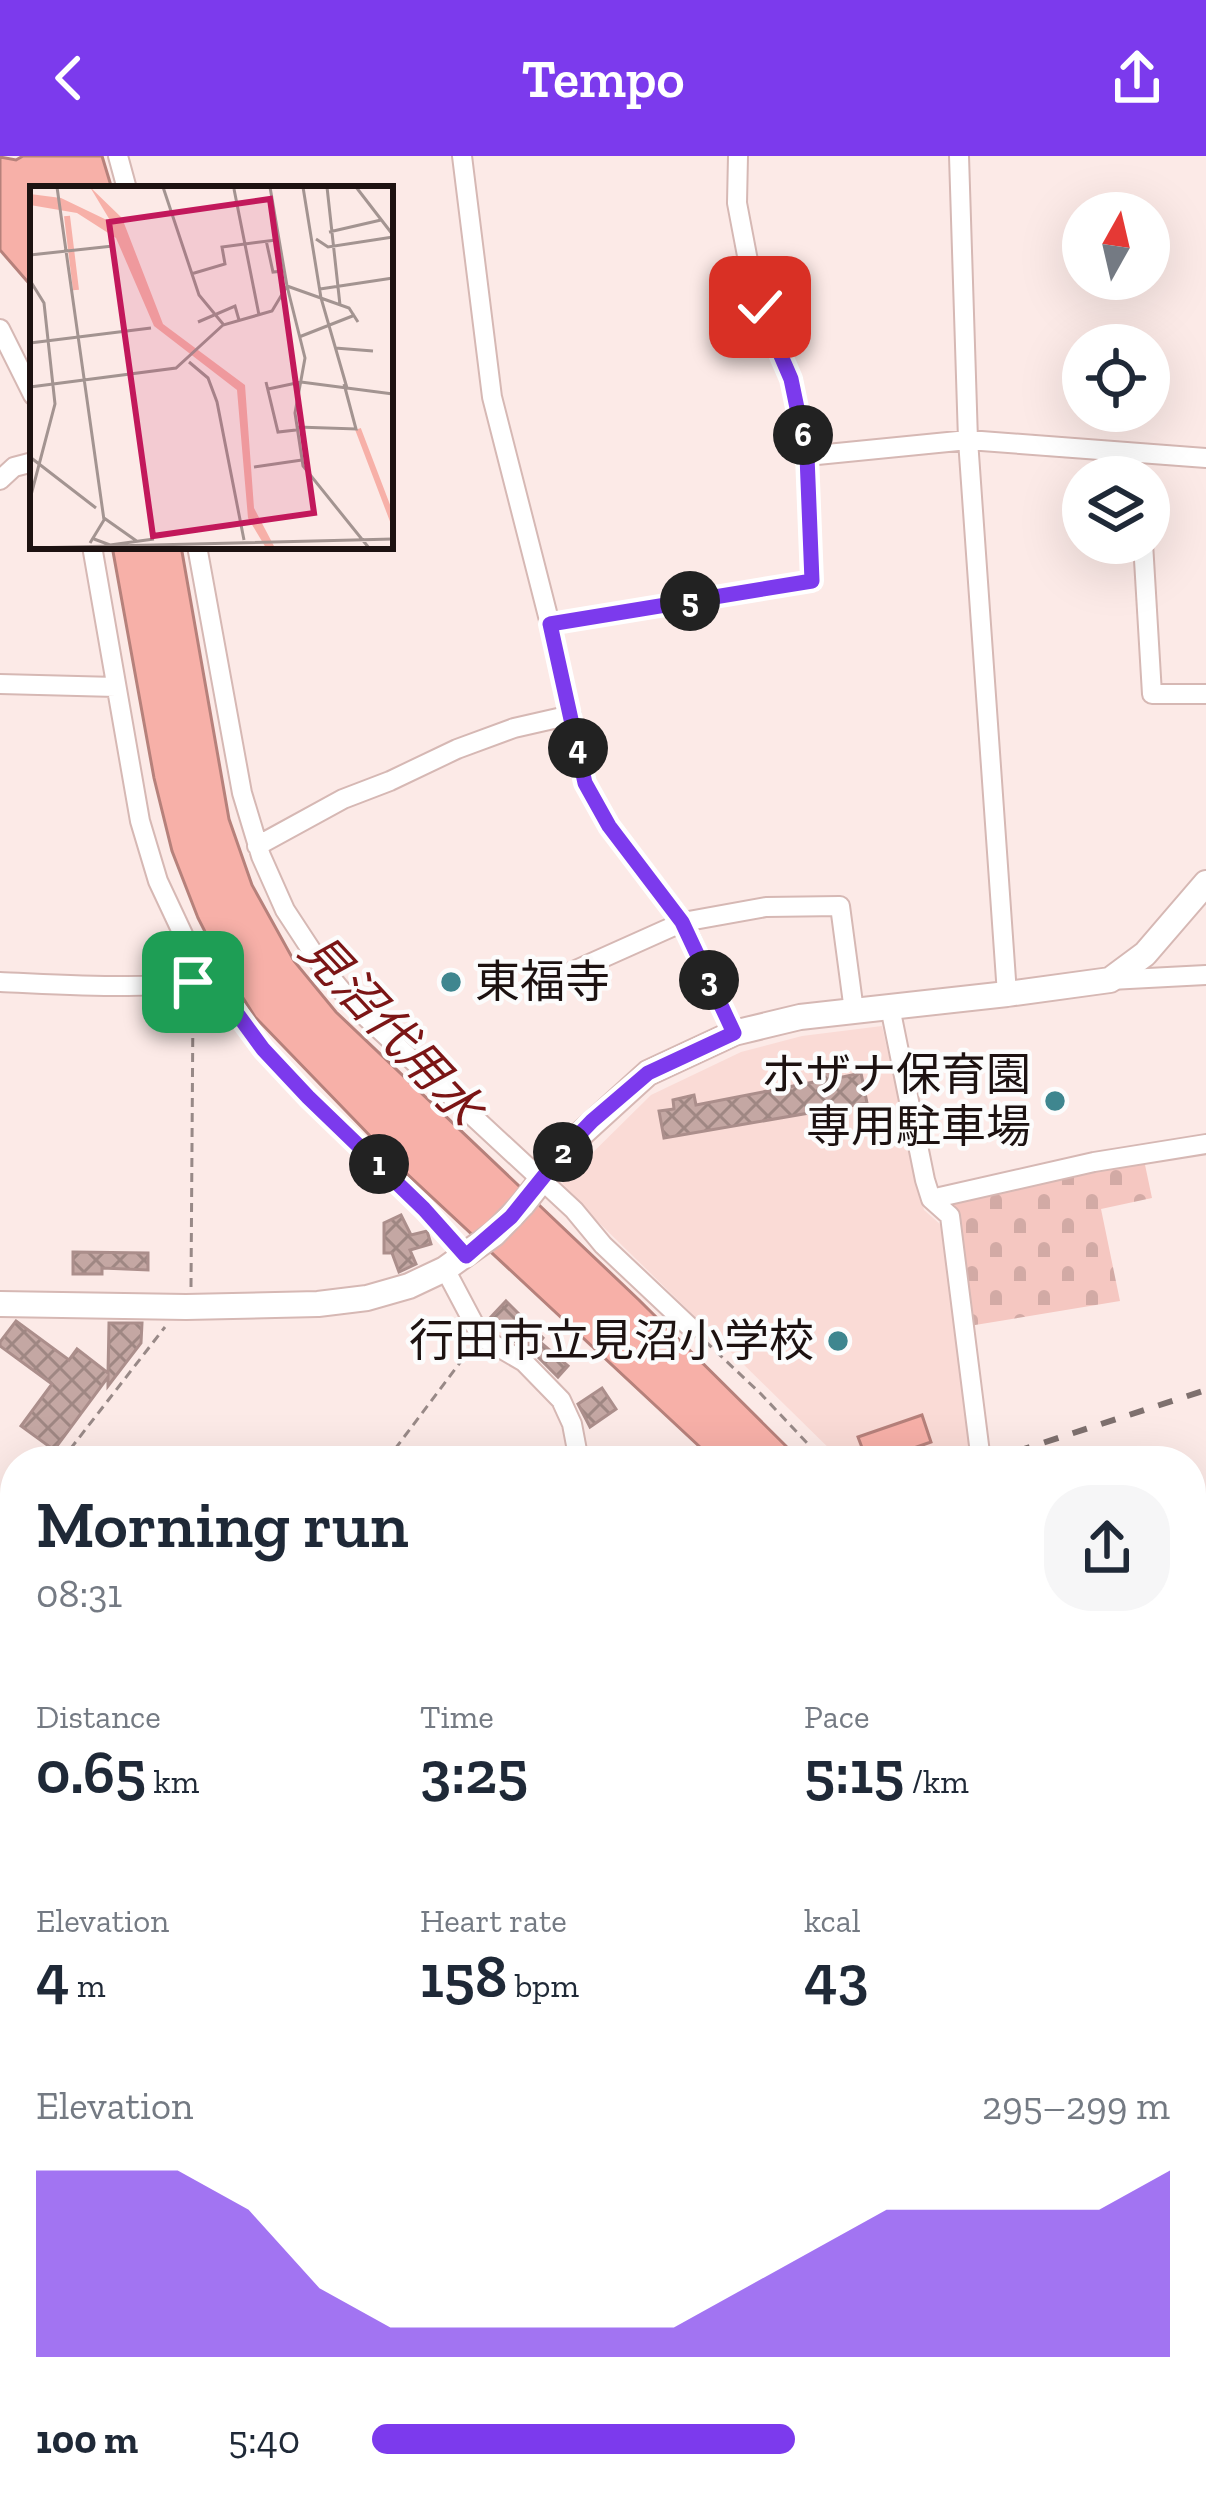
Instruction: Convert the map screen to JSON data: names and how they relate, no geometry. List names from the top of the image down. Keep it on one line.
{"water":["見沼代用水"],"places":["東福寺","ホザナ保育園 専用駐車場","行田市立見沼小学校"],"north":"top","page":{"header":"Tempo","pins":["6","5","4","3","2","1"],"heading":["Morning run","08:31"],"stats":[["Distance","0.65 km"],["Time","3:25"],["Pace","5:15 /km"],["Elevation","4 m"],["Heart rate","158 bpm"],["kcal","43"]],"chart":["Elevation","295–299 m"],"list":[{"name":"100 m","note":"5:40"}]}}
